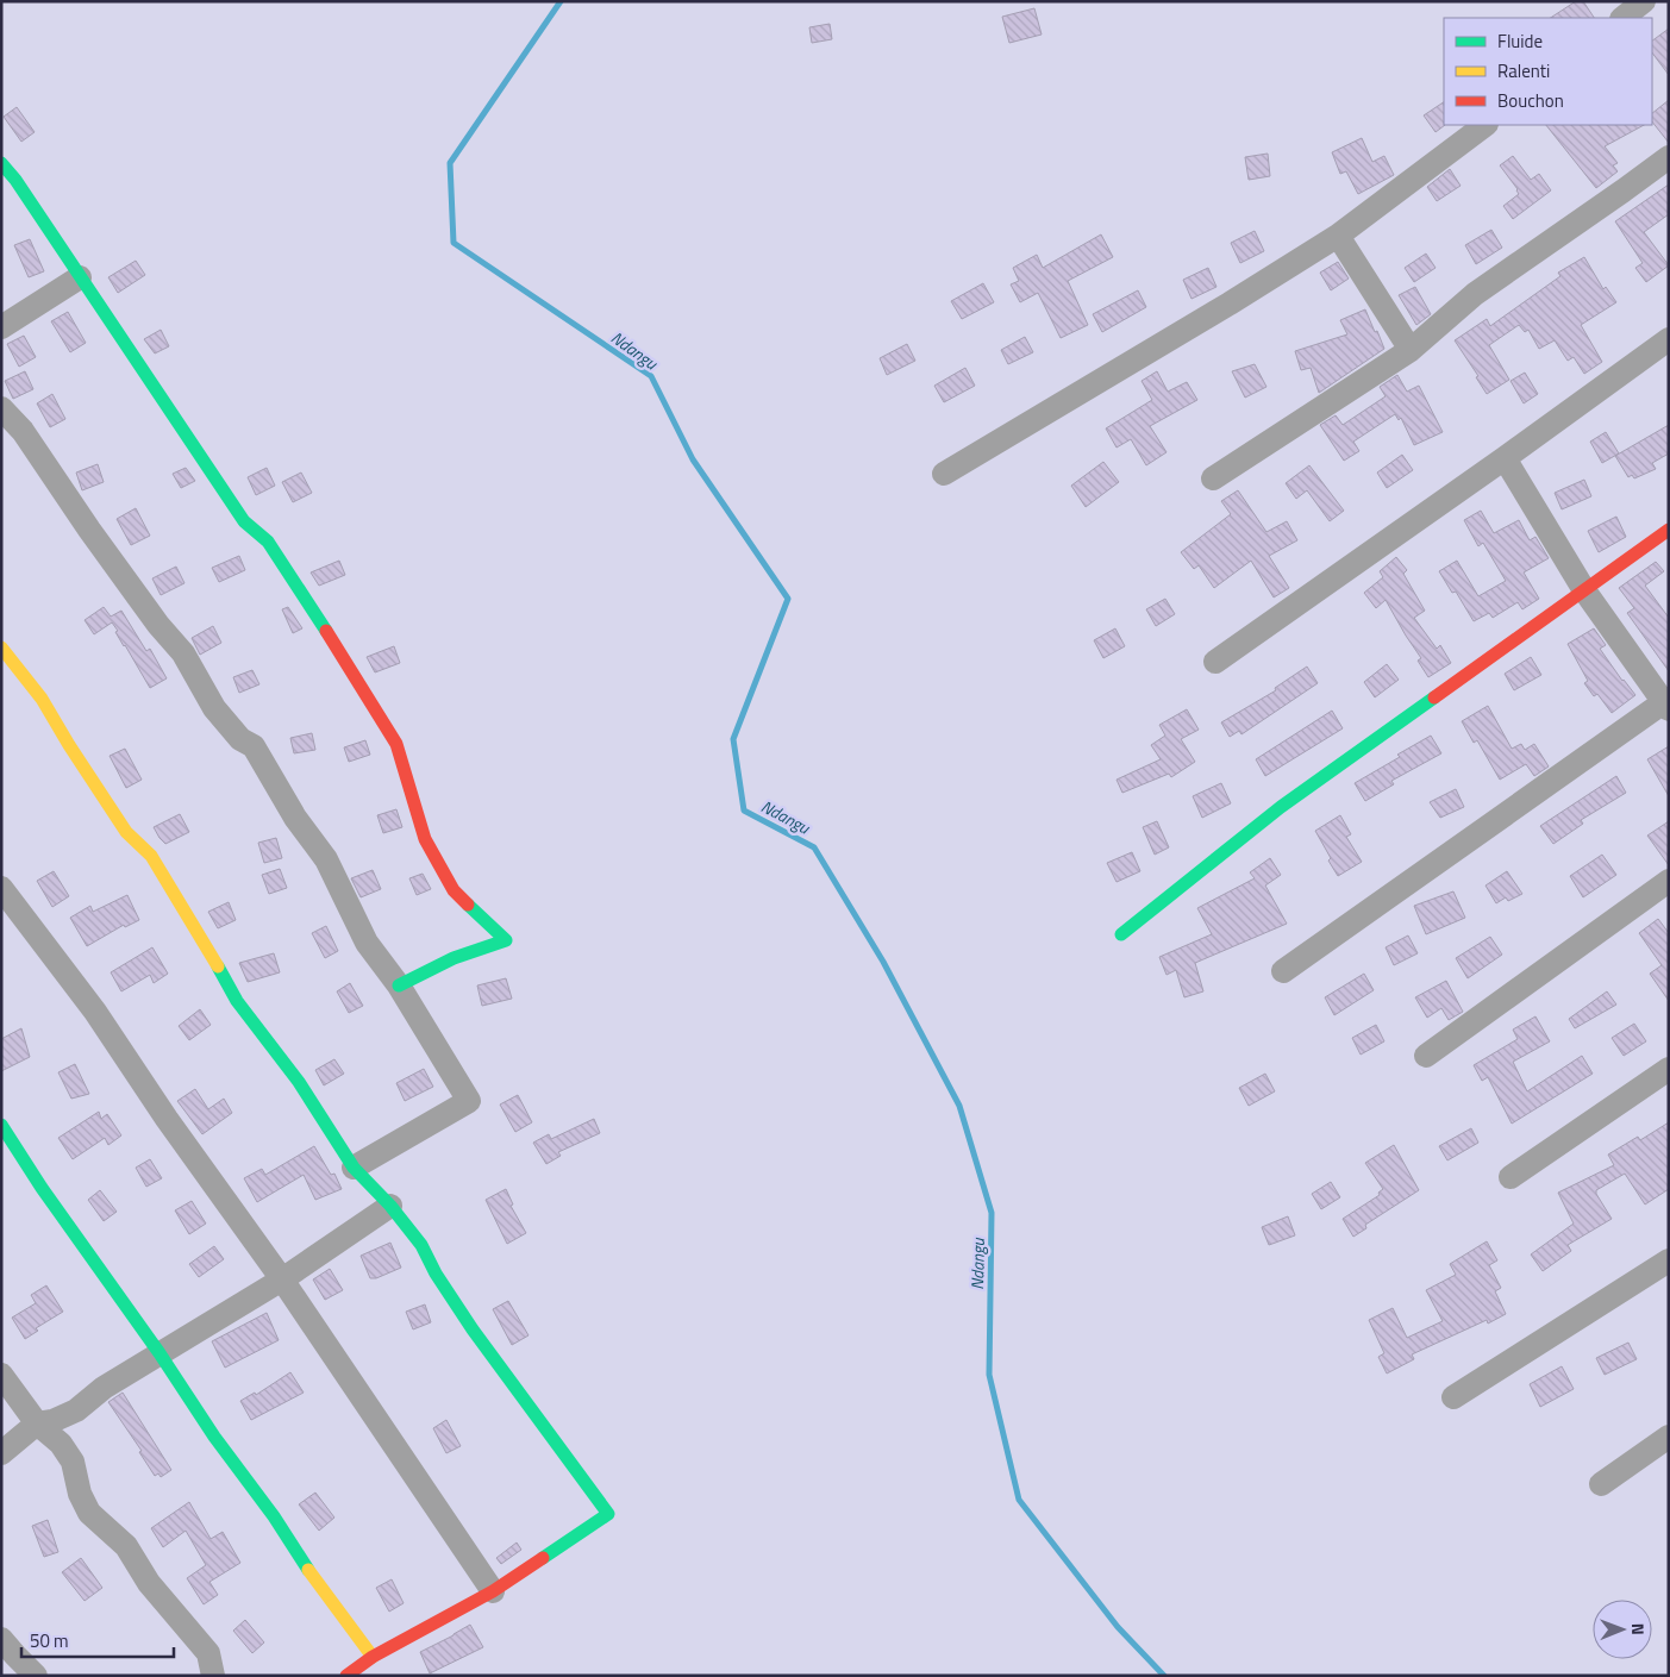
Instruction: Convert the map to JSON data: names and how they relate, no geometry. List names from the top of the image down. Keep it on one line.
{"water":["Ndangu"],"legend":["Fluide","Ralenti","Bouchon"],"scale_bar":"50 m","north":"right"}
